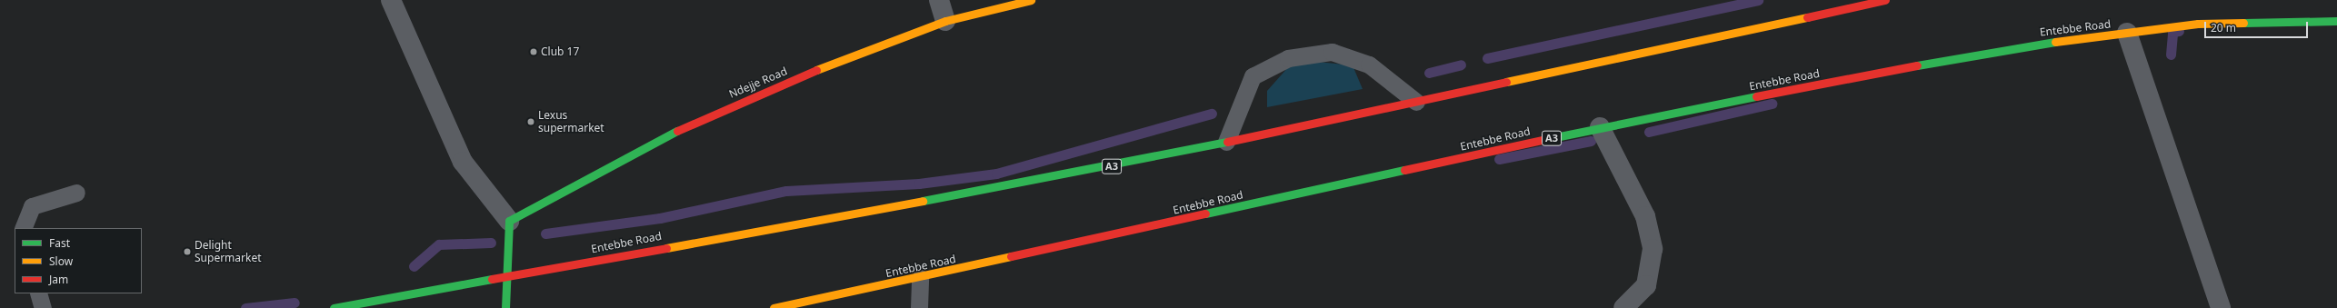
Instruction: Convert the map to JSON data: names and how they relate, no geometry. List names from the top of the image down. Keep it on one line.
{"streets":{"main road":["Entebbe Road","Ndejje Road","A3"]},"places":["Club 17","Lexus supermarket","Delight Supermarket"],"legend":["Fast","Slow","Jam"],"scale_bar":"20 m"}
